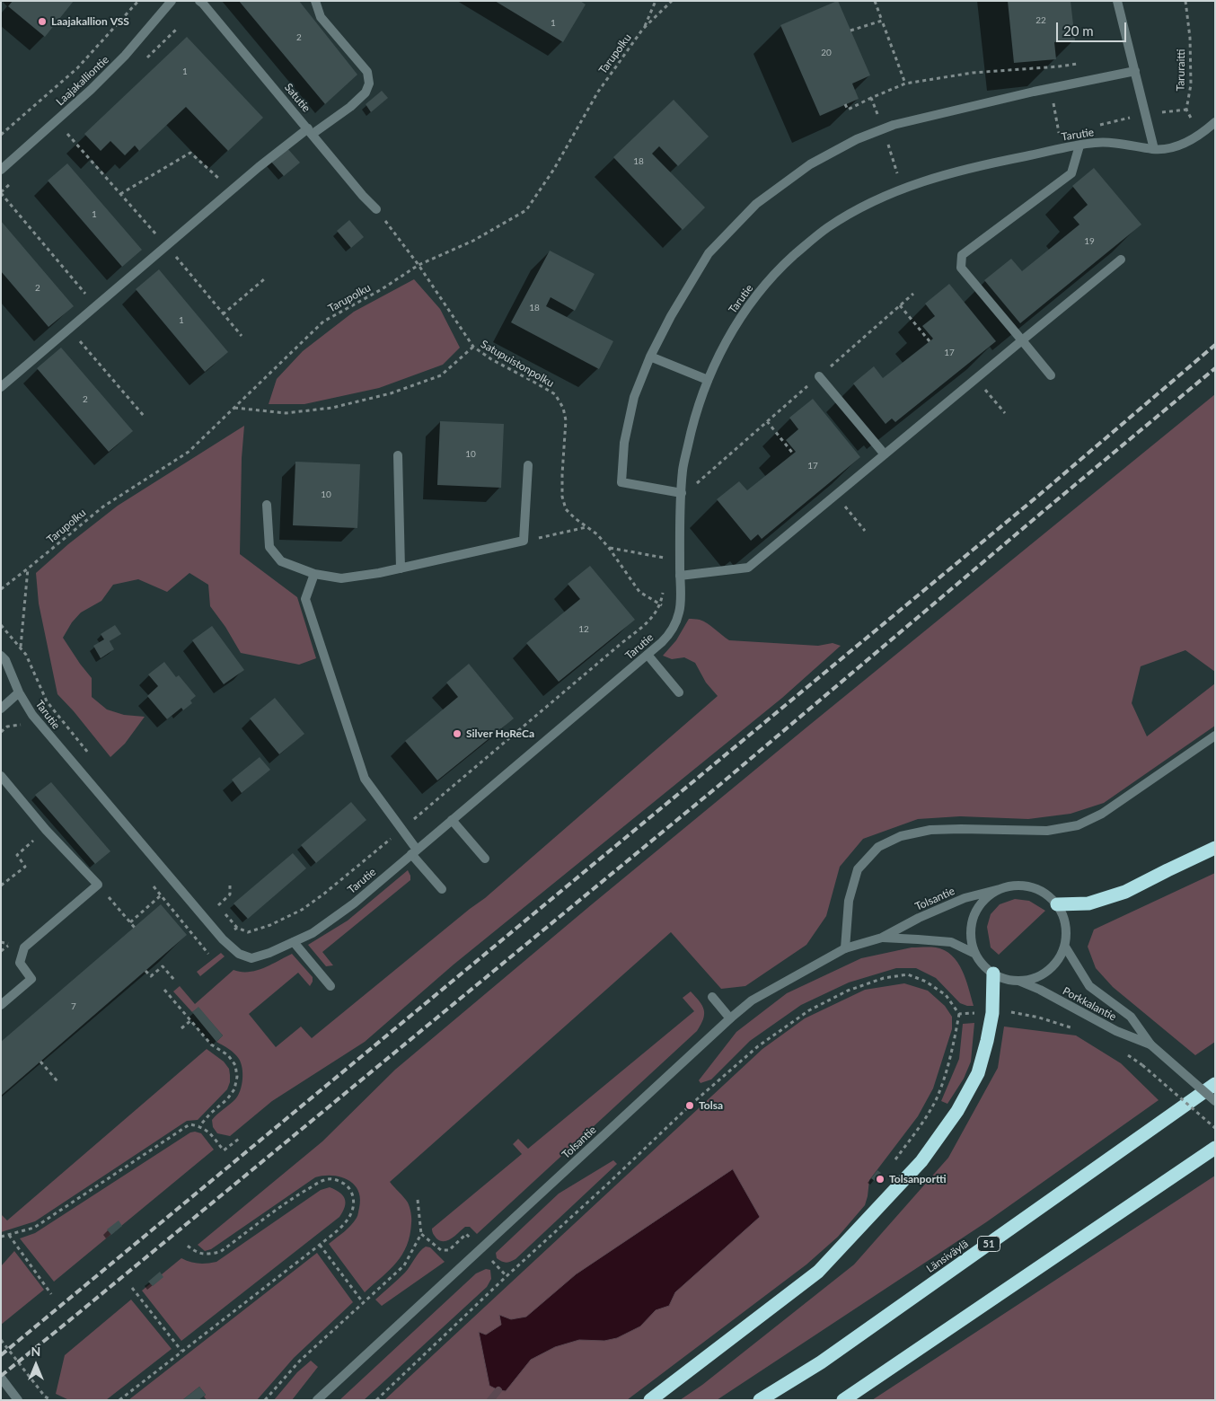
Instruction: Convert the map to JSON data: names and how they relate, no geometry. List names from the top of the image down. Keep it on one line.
{"streets":{"highway":["51","Länsiväylä"],"street":["Laajakalliontie","Satutie","Tarutie","Tolsantie","Porkkalantie"],"path":["Tarupolku","Taruraitti","Satupuistonpolku"]},"crossings":[["Tarupolku","Satupuistonpolku"],["Taruraitti","Tarutie"],["Satutie","Satupuistonpolku"],["Tarutie","Satupuistonpolku"],["Tolsantie","Porkkalantie"]],"places":["Laajakallion VSS","Silver HoReCa","Tolsa","Tolsanportti"],"house_numbers":["22","1","2","20","1","18","1","19","2","18","1","17","2","10","17","10","12","7"],"scale_bar":"20 m","north":"top"}
